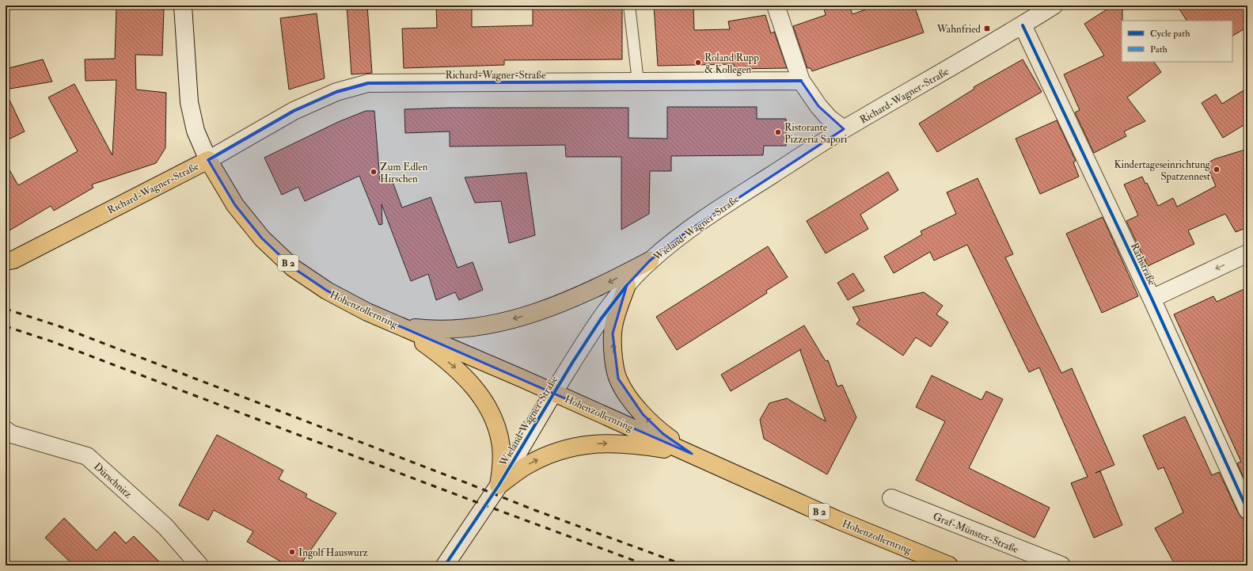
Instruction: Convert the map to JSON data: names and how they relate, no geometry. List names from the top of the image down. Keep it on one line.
{"streets":{"main road":["Richard-Wagner-Straße","B 2","Hohenzollernring"],"street":["Wieland-Wagner-Straße","Rathstraße","Dürschnitz","Graf-Münster-Straße"]},"crossings":[["Richard-Wagner-Straße","Wieland-Wagner-Straße"],["Richard-Wagner-Straße","Rathstraße"],["Richard-Wagner-Straße","Hohenzollernring"],["Wieland-Wagner-Straße","Hohenzollernring"]],"places":{"transit":["Wahnfried"],"other":["Roland Rupp & Kollegen","Ristorante Pizzeria Sapori","Kindertageseinrichtung Spatzennest","Zum Edlen Hirschen","Ingolf Hauswurz"]},"legend":["Cycle path","Path"]}
